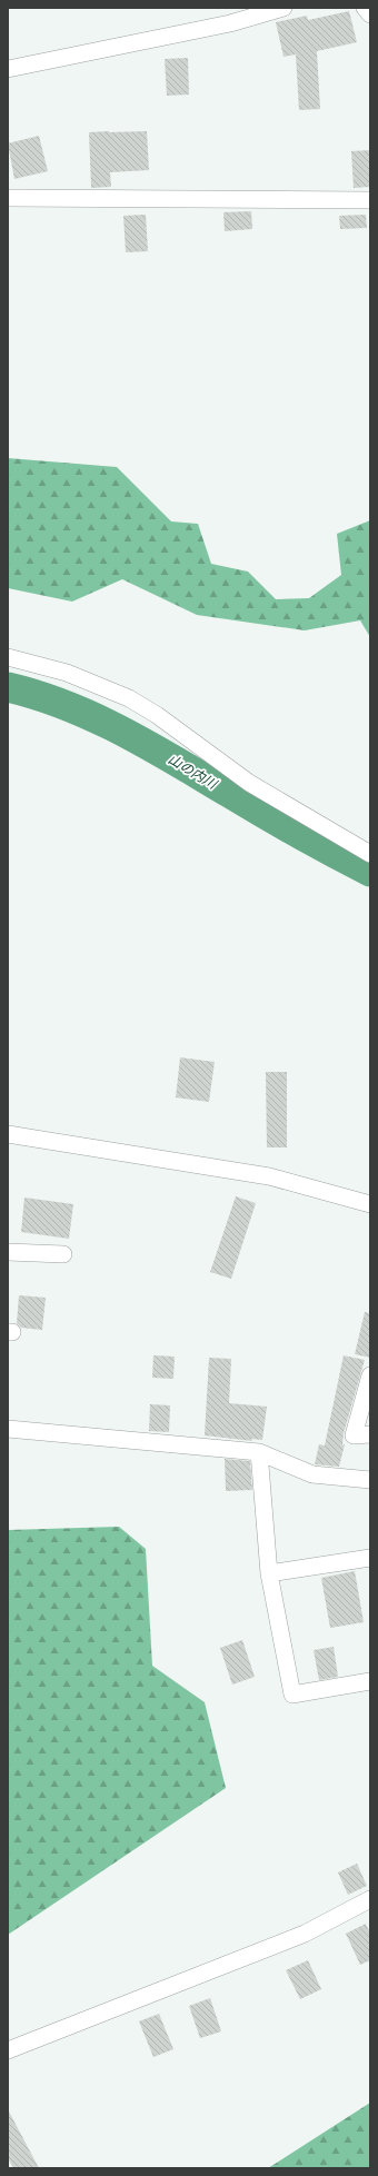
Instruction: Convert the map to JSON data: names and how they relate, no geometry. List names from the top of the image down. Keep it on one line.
{"water":["山の内川"]}
